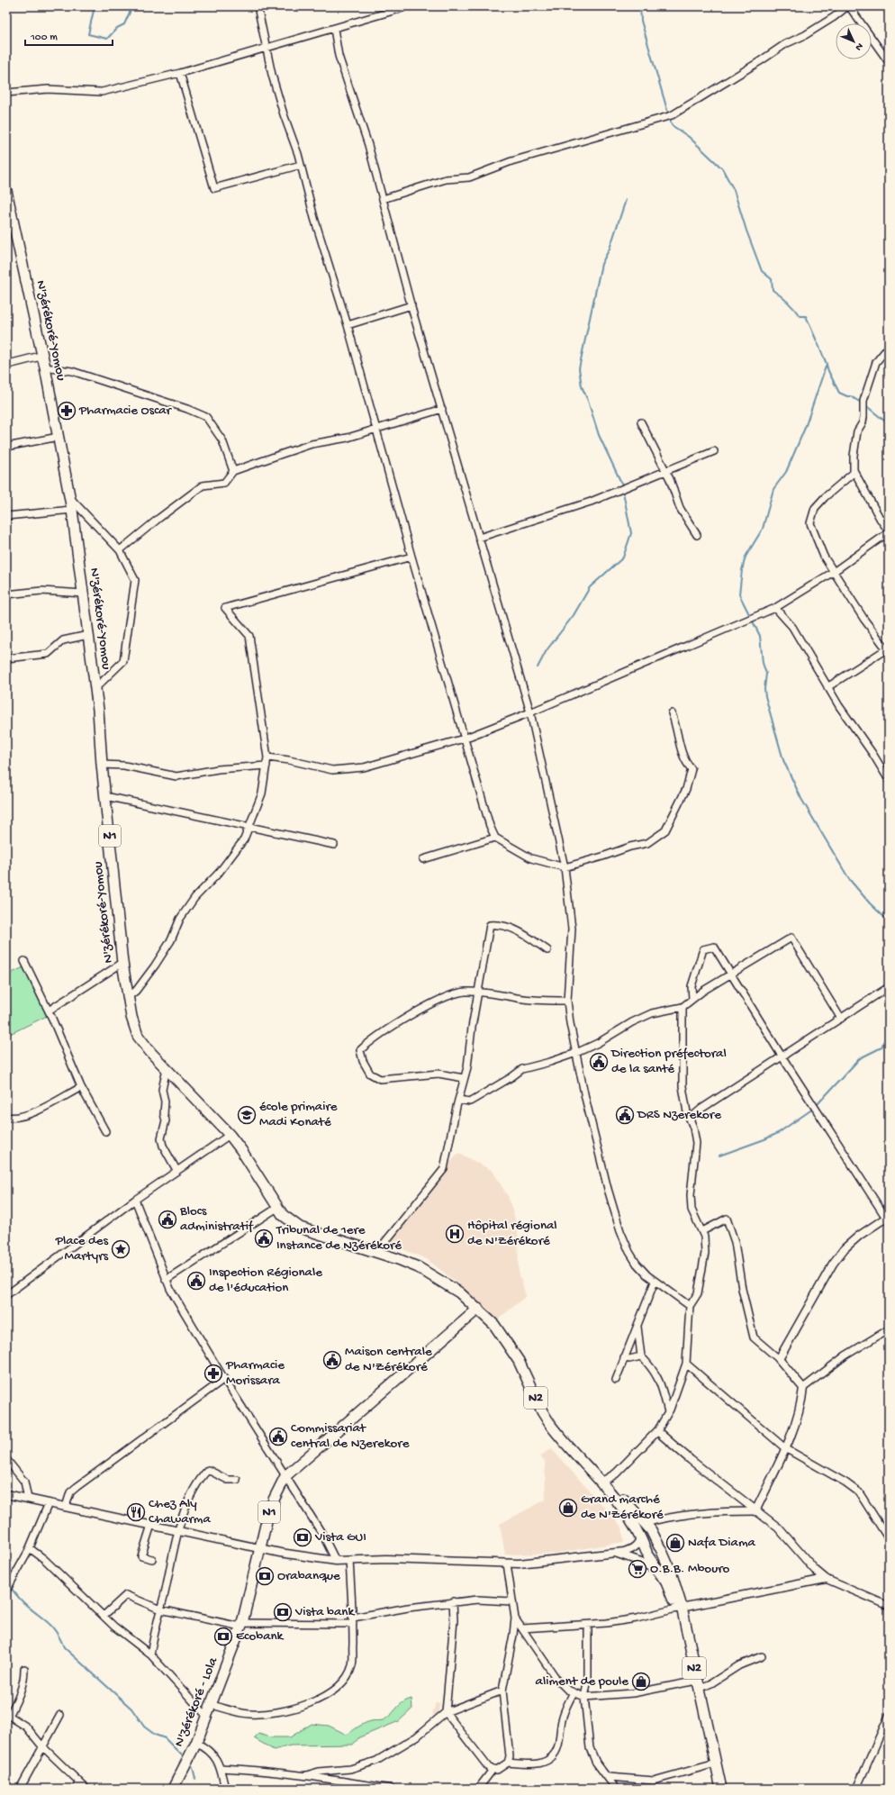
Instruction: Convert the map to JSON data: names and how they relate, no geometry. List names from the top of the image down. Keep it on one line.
{"streets":{"highway":["N'zérékoré-Yomou","N1","N2","N'zérékoré - Lola"]},"crossings":[["N'zérékoré-Yomou","N2"],["N'zérékoré-Yomou","N'zérékoré - Lola"],["N2","N'zérékoré - Lola"]],"places":{"pharmacy":["Pharmacie Oscar","Pharmacie Morissara"],"public building":["Direction préfectoral de la santé","DRS Nzerekore","Blocs administratif","Tribunal de 1ere Instance de Nzérékoré","Inspection Régionale de l'éducation","Maison centrale de N'Zérékoré","Commissariat central de Nzerekore"],"school or university":["école primaire Madi Konaté"],"hospital":["Hôpital régional de N'Zérékoré"],"place":["Place des Martyrs"],"shop":["Grand marché de N'Zérékoré","Nafa Diama","aliment de poule"],"restaurant":["Chez Aly Chawarma"],"bank":["Vista GUI","Orabanque","Vista bank","Ecobank"],"supermarket":["O.B.B. Mbouro"]},"scale_bar":"100 m","north":"bottom right"}
